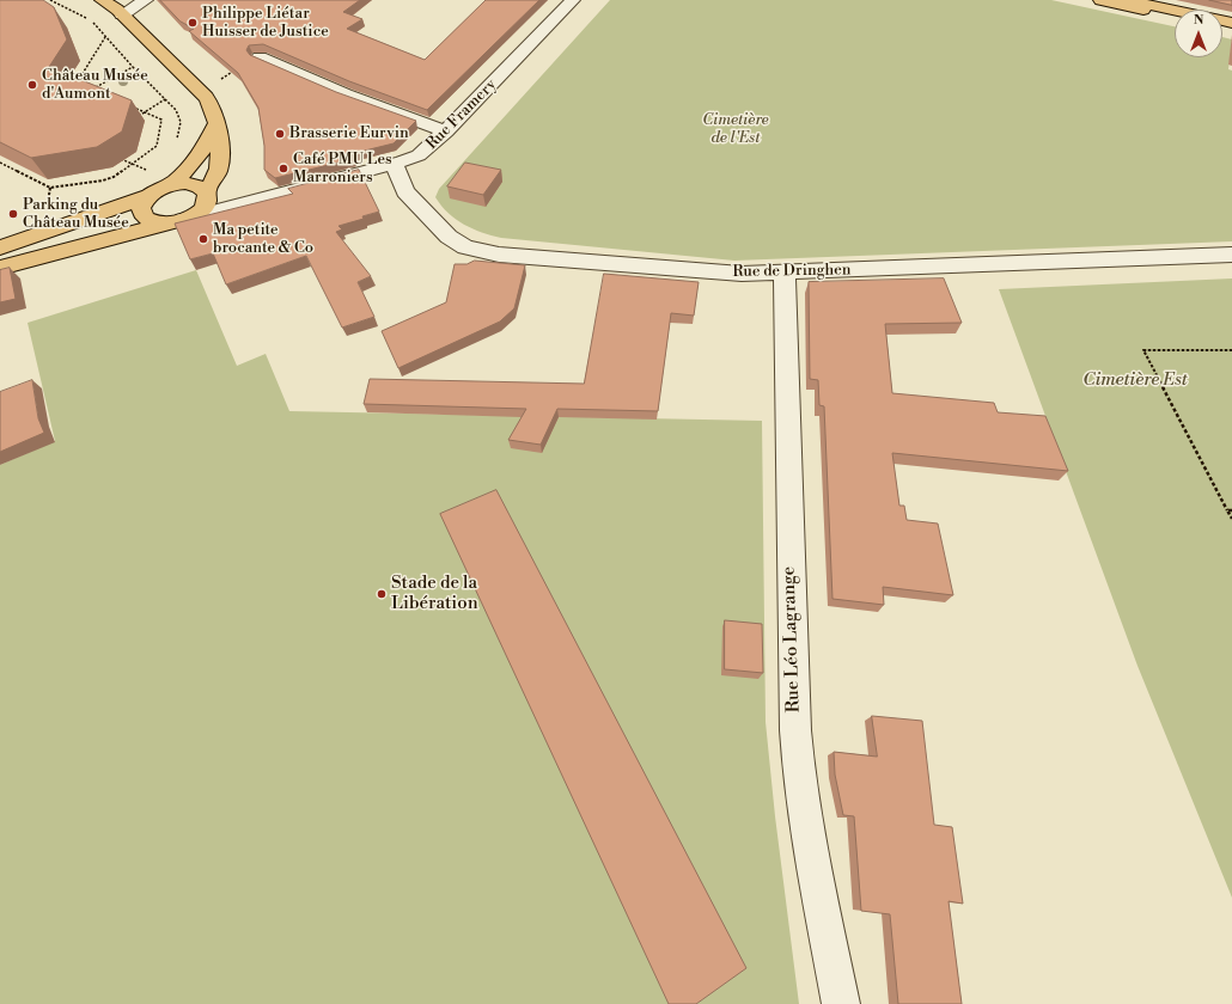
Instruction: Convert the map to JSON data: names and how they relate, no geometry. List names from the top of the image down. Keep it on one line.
{"streets":{"street":["Rue Framery","Rue de Dringhen","Rue Léo Lagrange"]},"crossings":[["Rue Framery","Rue de Dringhen"],["Rue de Dringhen","Rue Léo Lagrange"]],"parks":["Cimetière de l'Est","Cimetière Est"],"places":["Philippe Liétar Huisser de Justice","Château Musée d'Aumont","Brasserie Eurvin","Café PMU Les Marroniers","Parking du Château Musée","Ma petite brocante & Co","Stade de la Libération"],"north":"top"}
